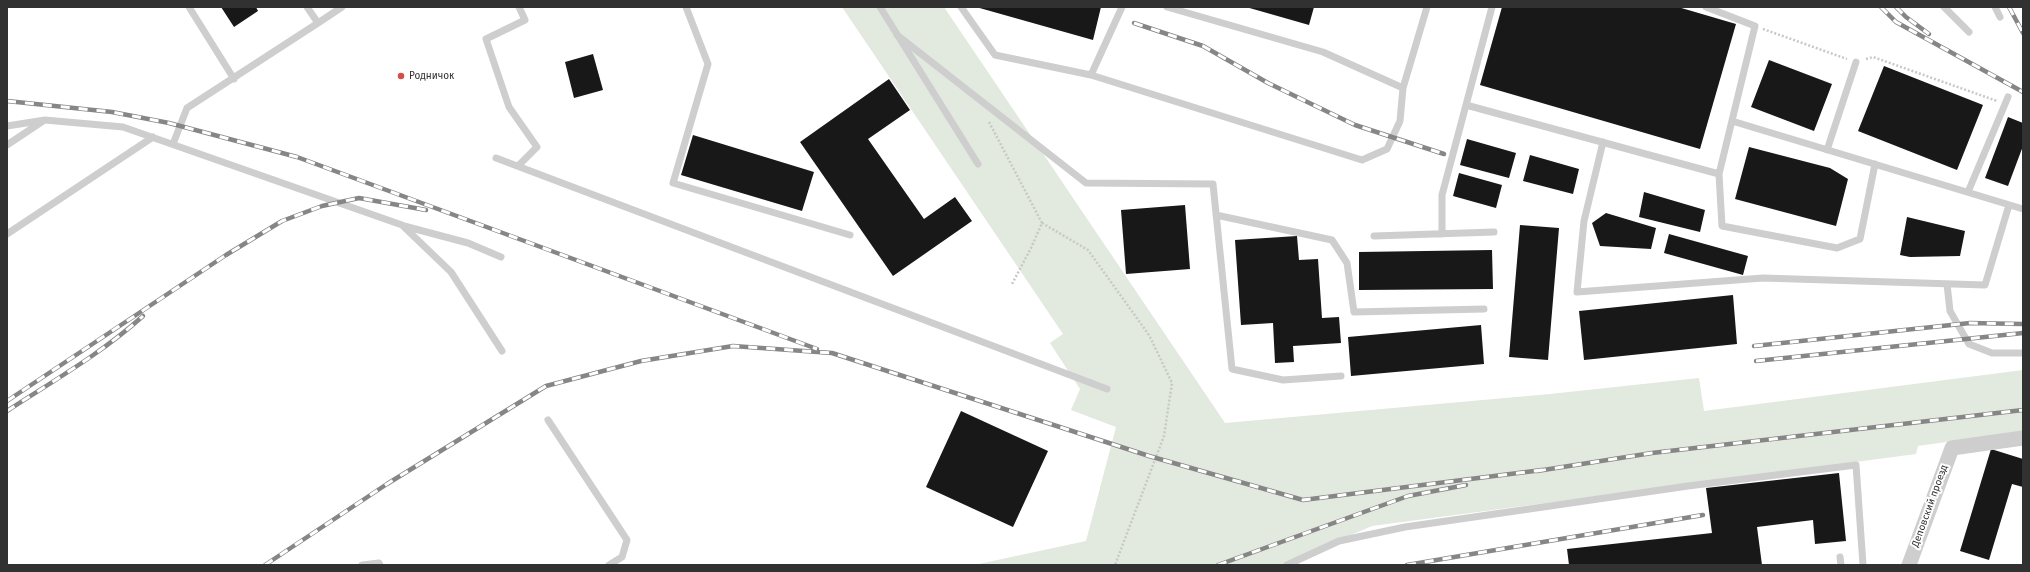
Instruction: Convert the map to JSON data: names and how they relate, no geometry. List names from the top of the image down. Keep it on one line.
{"streets":{"street":["Деповский проезд"]},"places":["Родничок"]}
